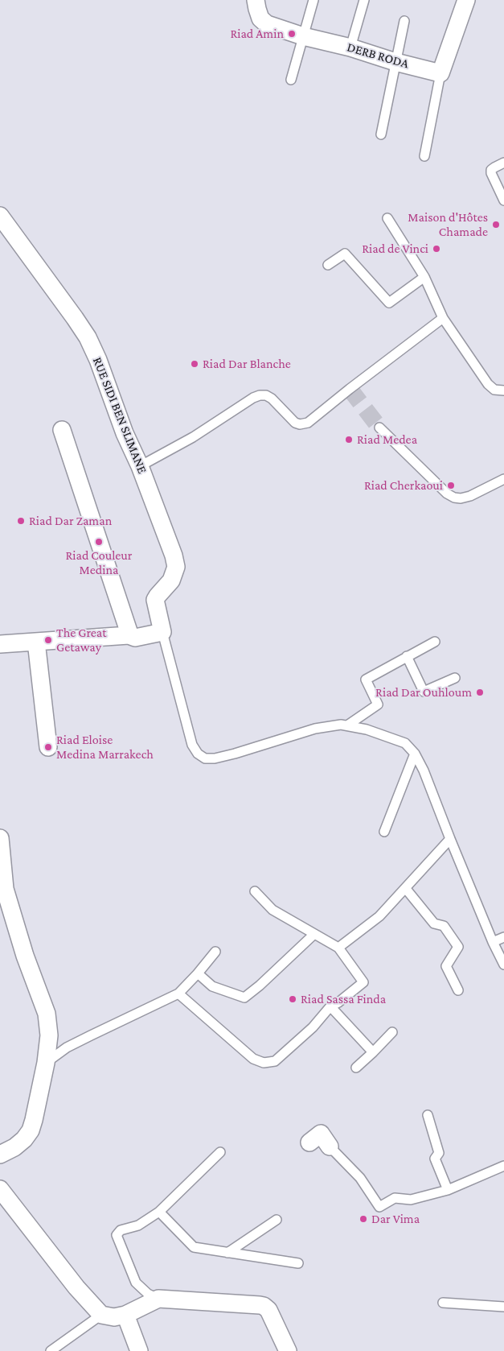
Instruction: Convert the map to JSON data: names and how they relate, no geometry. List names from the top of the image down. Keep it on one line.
{"streets":{"street":["DERB RODA","RUE SIDI BEN SLIMANE"]},"places":["Riad Amin","Maison d'Hôtes Chamade","Riad de Vinci","Riad Dar Blanche","Riad Medea","Riad Cherkaoui","Riad Dar Zaman","Riad Couleur Medina","The Great Getaway","Riad Dar Ouhloum","Riad Eloise Medina Marrakech","Riad Sassa Finda","Dar Vima"]}
